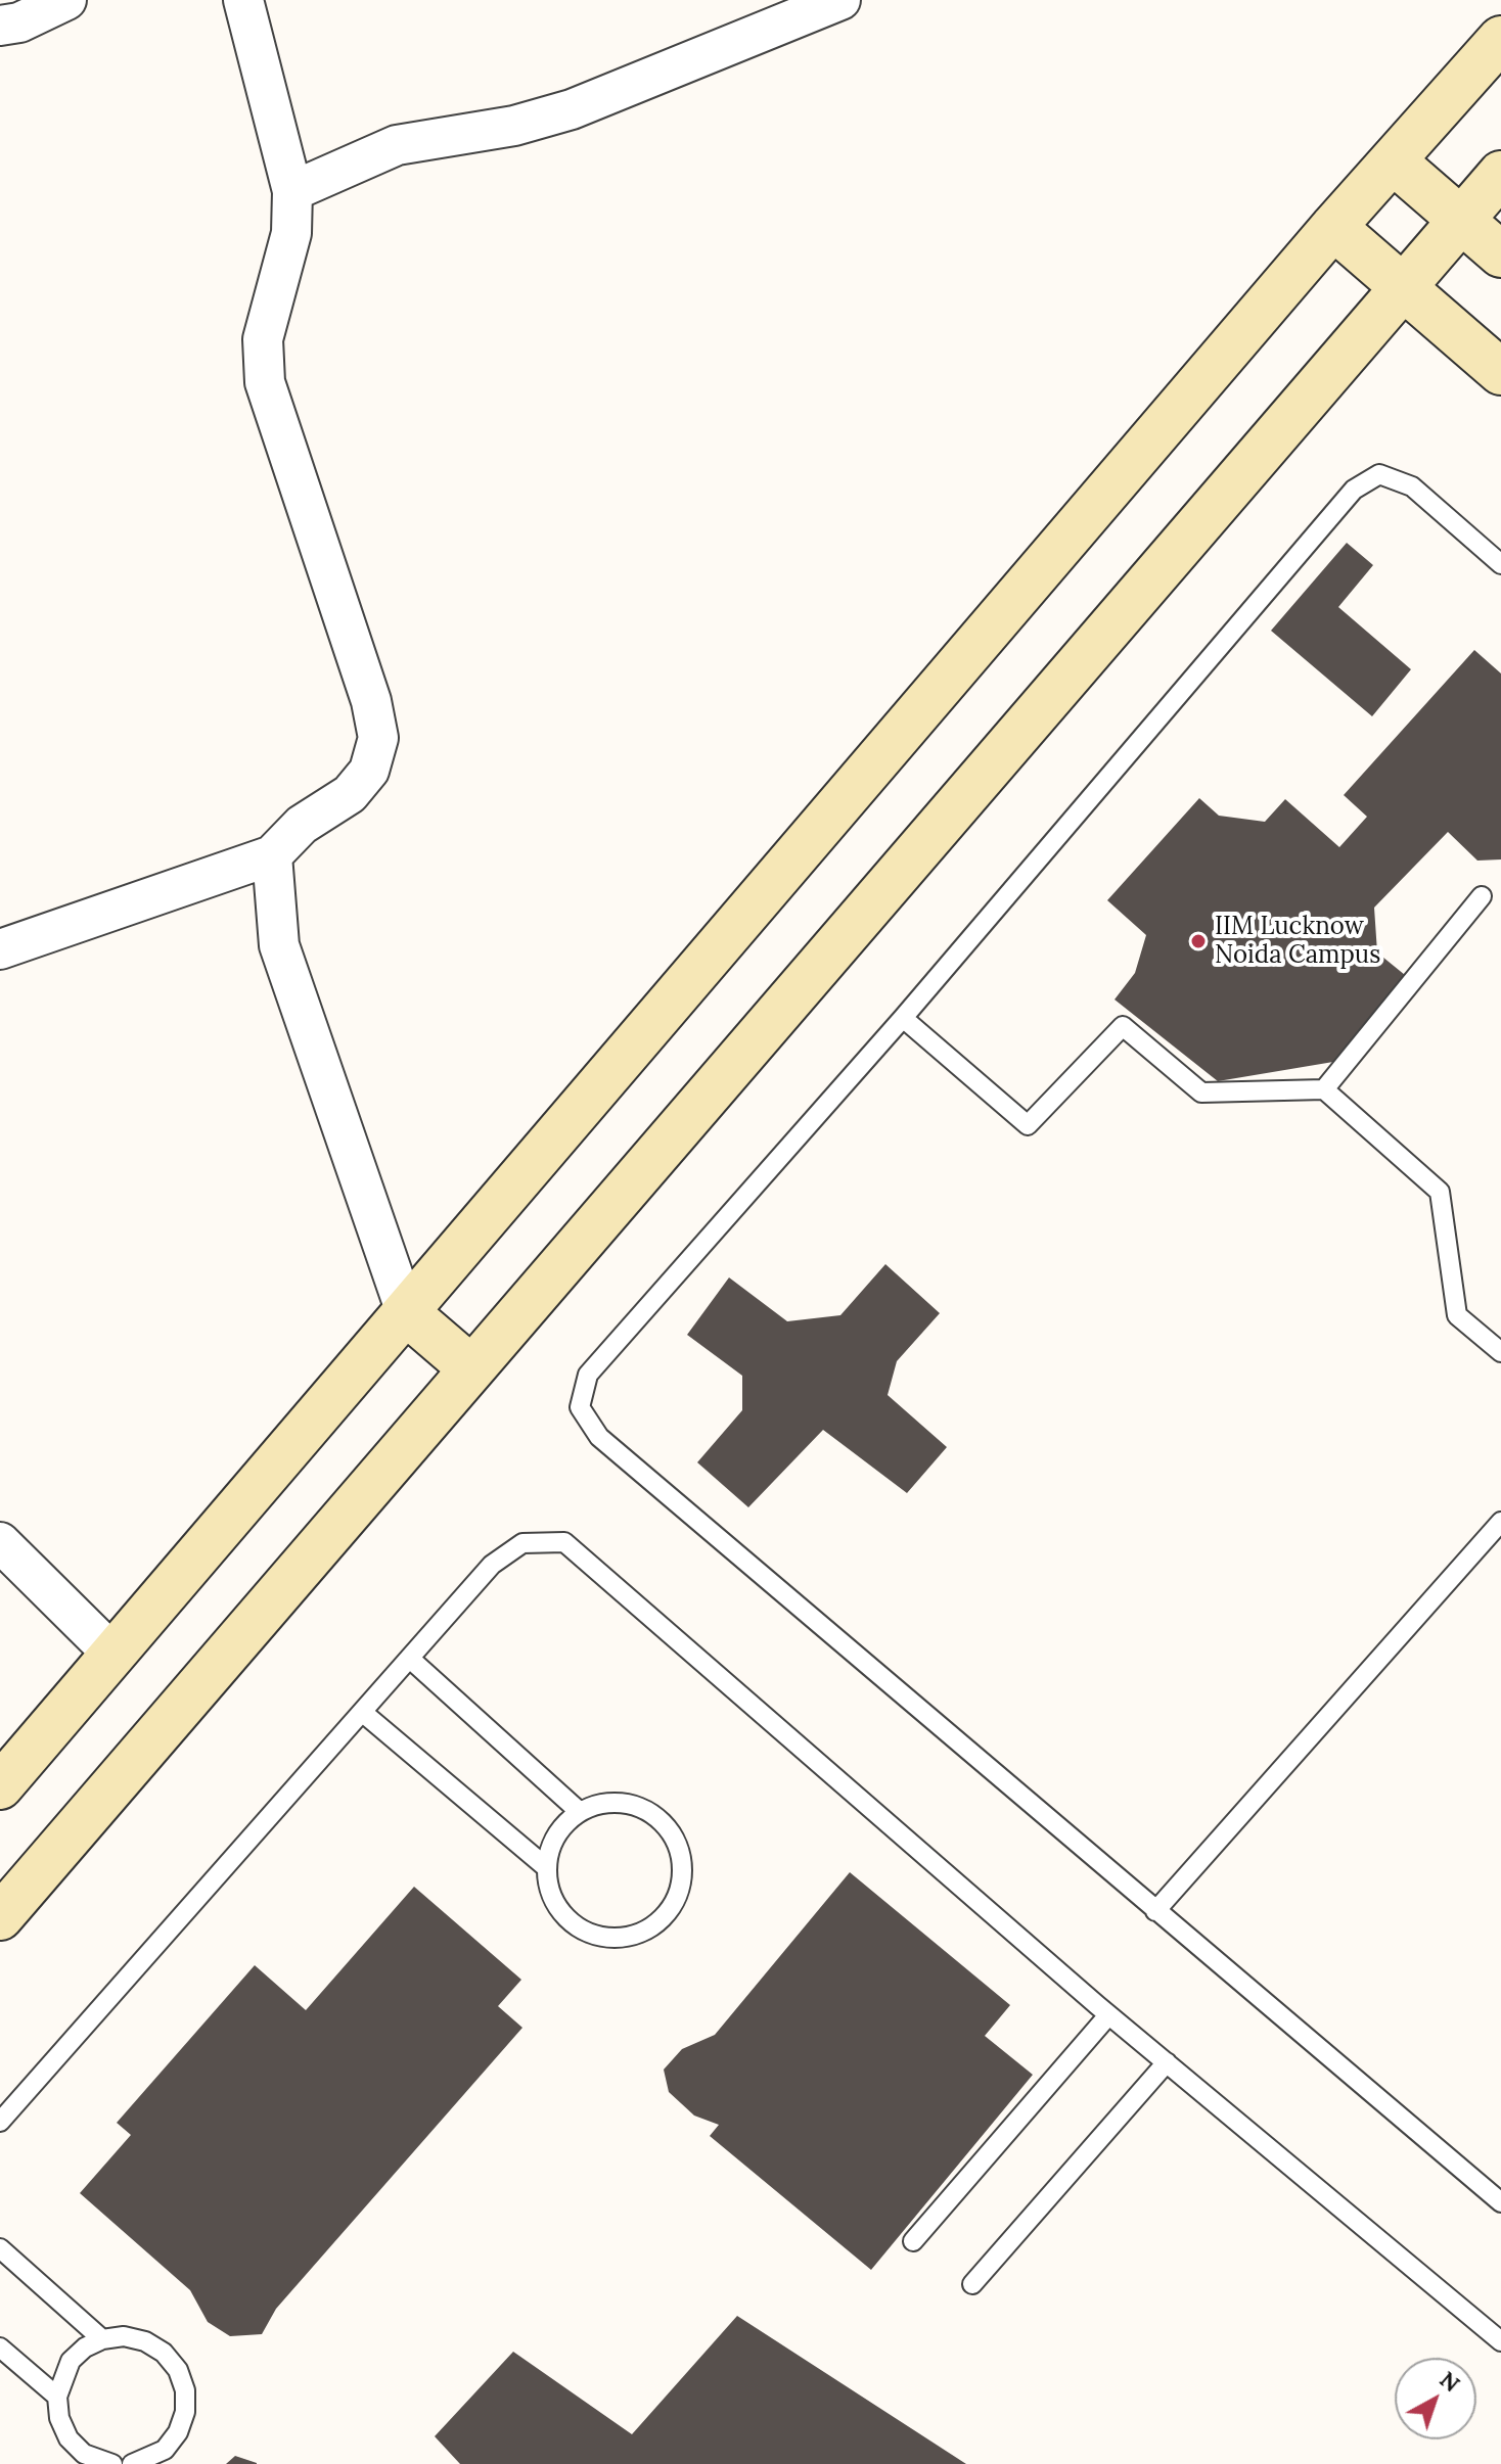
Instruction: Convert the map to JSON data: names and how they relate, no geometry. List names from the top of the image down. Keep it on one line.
{"places":["IIM Lucknow Noida Campus"],"north":"top right"}
